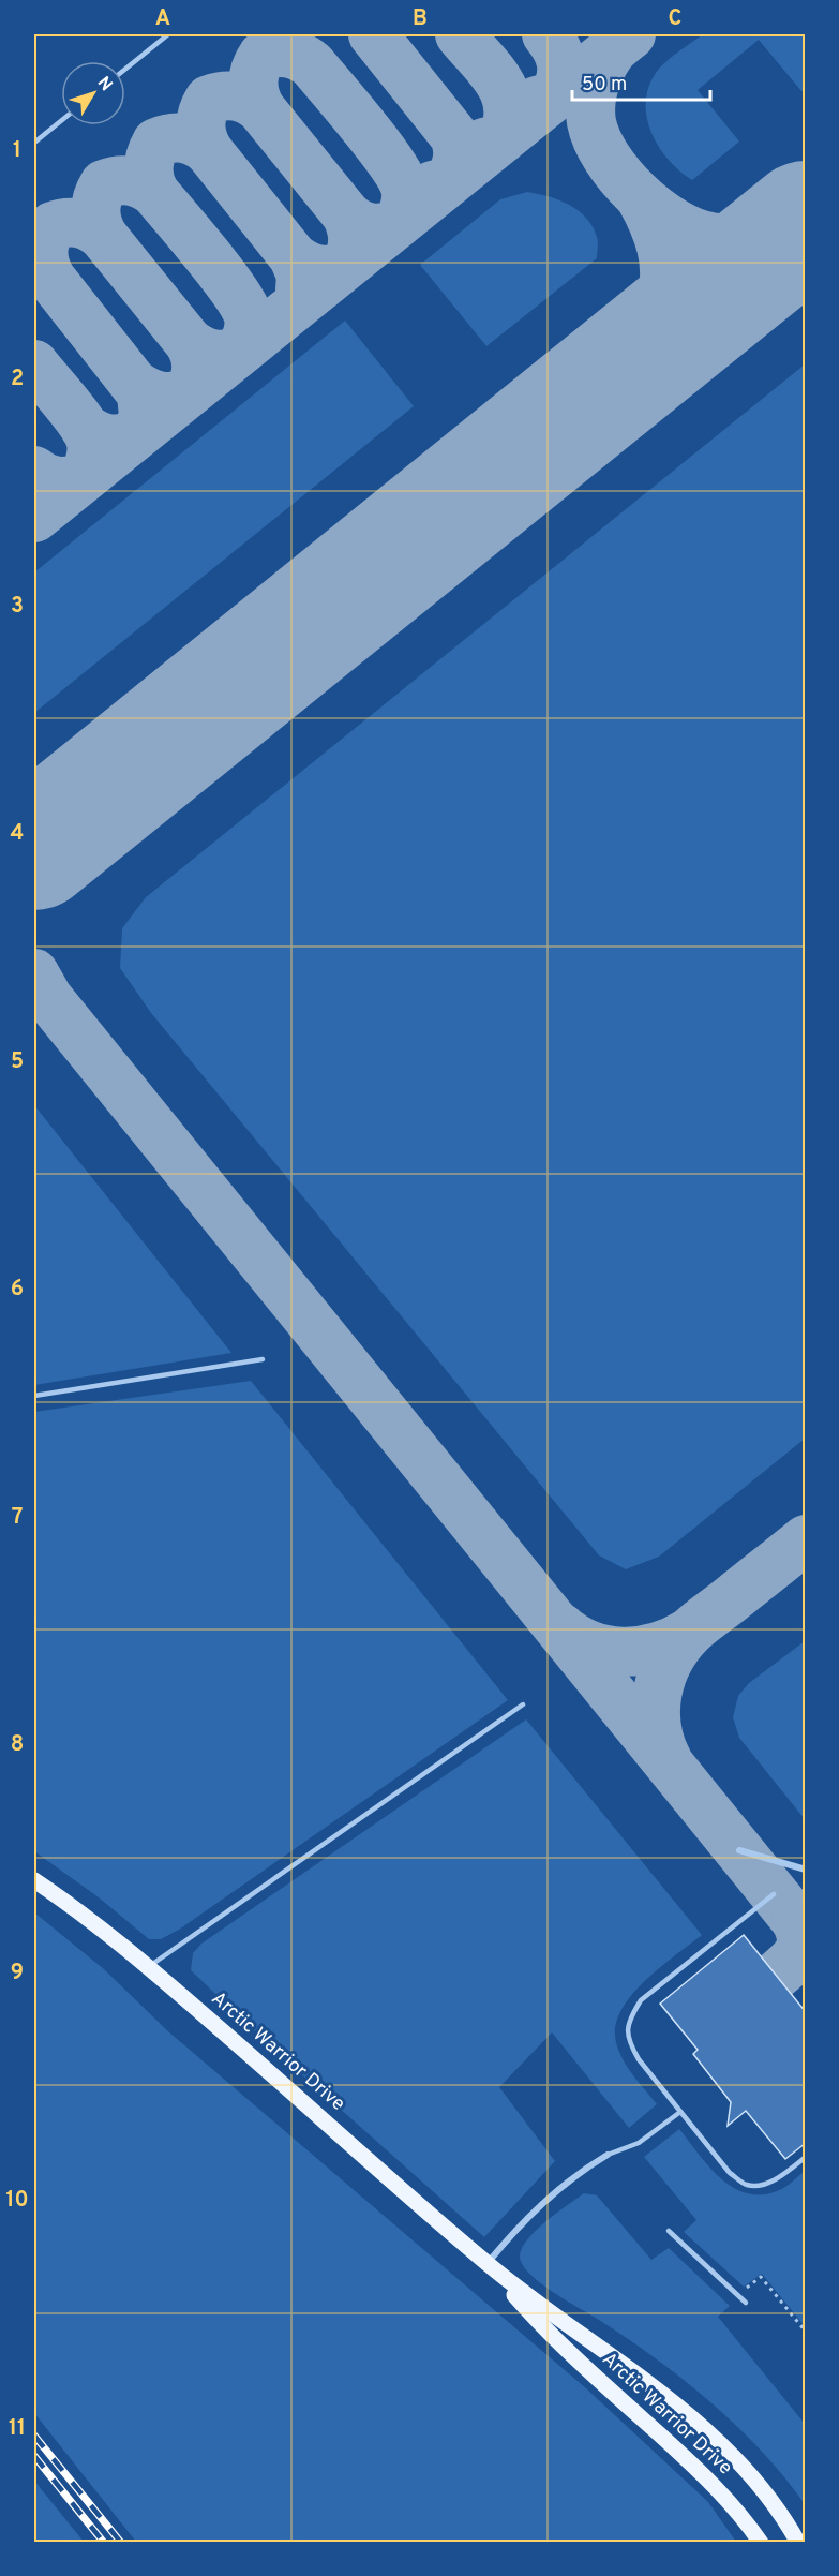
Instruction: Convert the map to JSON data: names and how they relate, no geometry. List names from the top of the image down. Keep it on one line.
{"streets":{"main road":["Arctic Warrior Drive"]},"scale_bar":"50 m","north":"top right","grid":{"columns":["A","B","C"],"rows":["1","2","3","4","5","6","7","8","9","10","11"]}}
